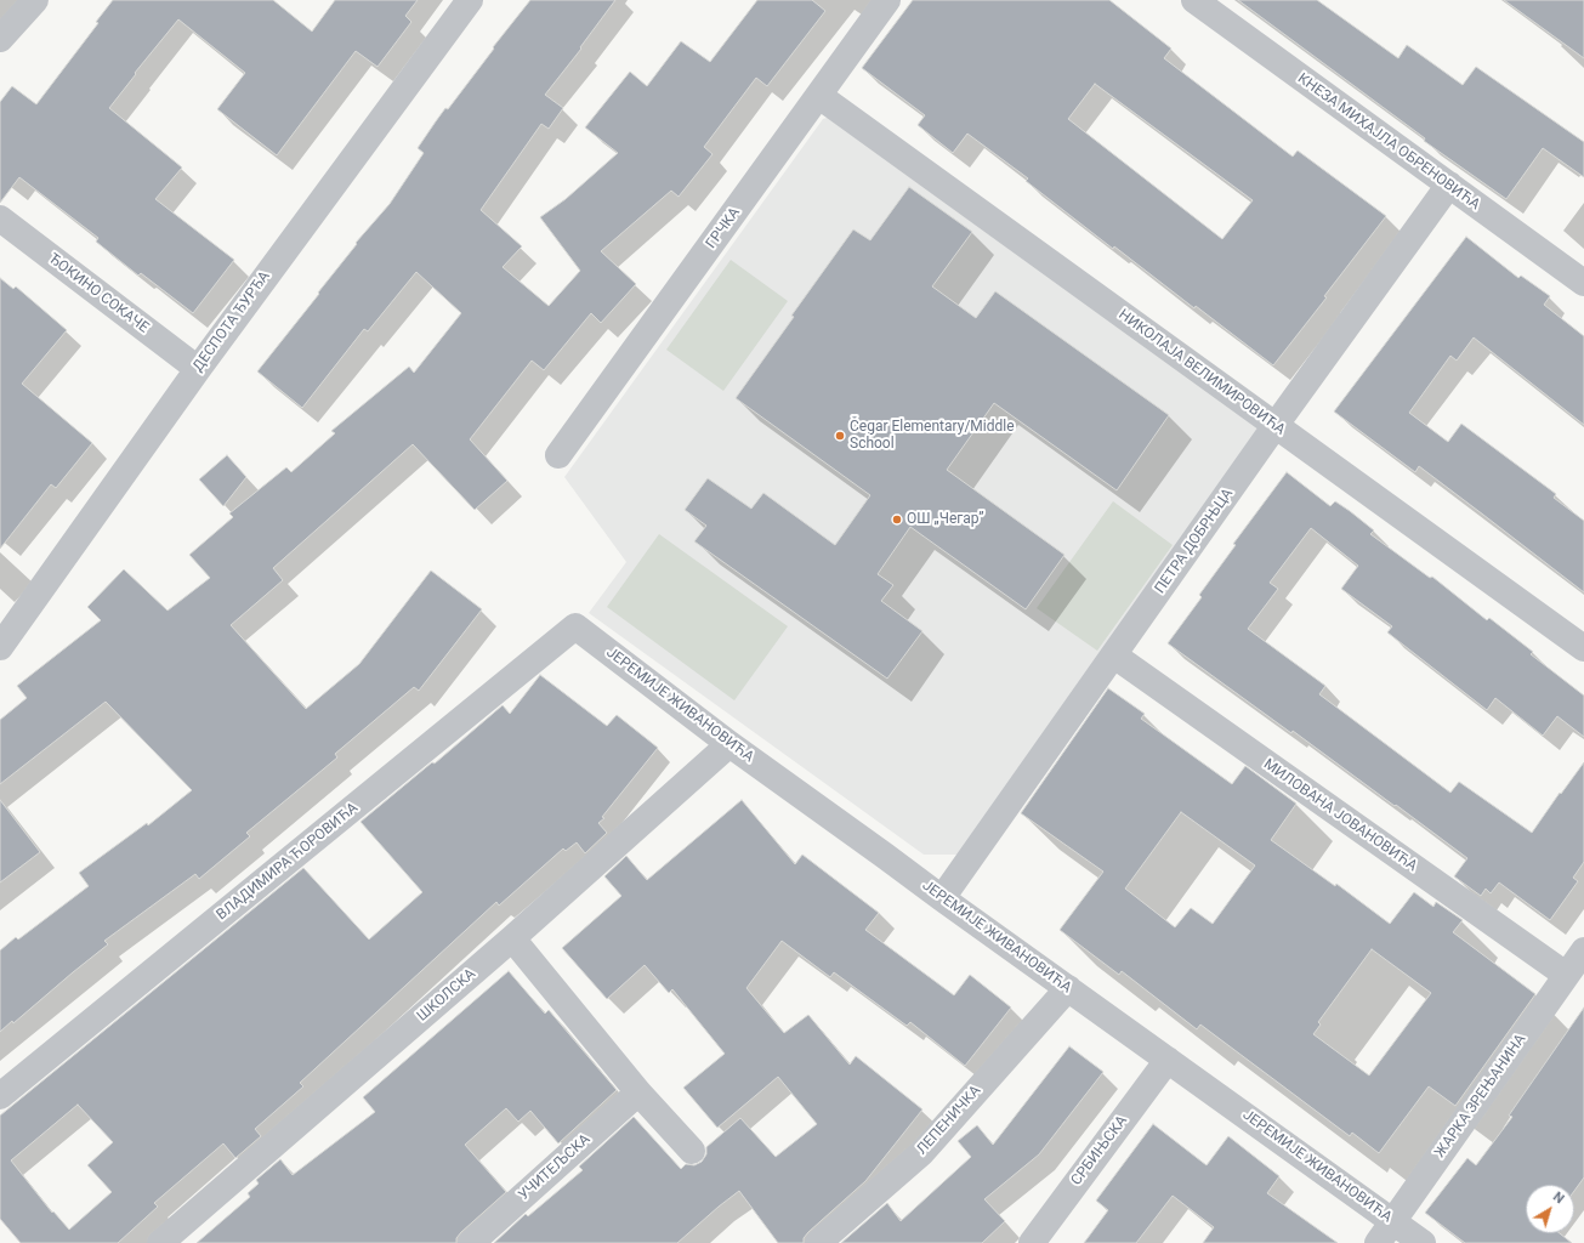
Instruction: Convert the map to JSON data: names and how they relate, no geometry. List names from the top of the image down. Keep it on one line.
{"streets":{"street":["КНЕЗА МИХАЈЛА ОБРЕНОВИЋА","ГРЧКА","ЂОКИНО СОКАЧЕ","ДЕСПОТА ЂУРЂА","НИКОЛАЈА ВЕЛИМИРОВИЋА","ПЕТРА ДОБРЊЦА","ЈЕРЕМИЈЕ ЖИВАНОВИЋА","МИЛОВАНА ЈОВАНОВИЋА","ВЛАДИМИРА ЋОРОВИЋА","ШКОЛСКА","ЖАРКА ЗРЕЊАНИНА","ЛЕПЕНИЧКА","СРБИЊСКА","УЧИТЕЉСКА"]},"crossings":[["КНЕЗА МИХАЈЛА ОБРЕНОВИЋА","ПЕТРА ДОБРЊЦА"],["ГРЧКА","НИКОЛАЈА ВЕЛИМИРОВИЋА"],["ЂОКИНО СОКАЧЕ","ДЕСПОТА ЂУРЂА"],["НИКОЛАЈА ВЕЛИМИРОВИЋА","ПЕТРА ДОБРЊЦА"],["ПЕТРА ДОБРЊЦА","ЈЕРЕМИЈЕ ЖИВАНОВИЋА"],["ПЕТРА ДОБРЊЦА","МИЛОВАНА ЈОВАНОВИЋА"],["ЈЕРЕМИЈЕ ЖИВАНОВИЋА","ВЛАДИМИРА ЋОРОВИЋА"],["ЈЕРЕМИЈЕ ЖИВАНОВИЋА","ШКОЛСКА"],["ЈЕРЕМИЈЕ ЖИВАНОВИЋА","ЖАРКА ЗРЕЊАНИНА"],["ЈЕРЕМИЈЕ ЖИВАНОВИЋА","ЛЕПЕНИЧКА"],["ЈЕРЕМИЈЕ ЖИВАНОВИЋА","СРБИЊСКА"],["МИЛОВАНА ЈОВАНОВИЋА","ЖАРКА ЗРЕЊАНИНА"]],"places":["Čegar Elementary/Middle School","ОШ „Чегар”"],"north":"top right"}
